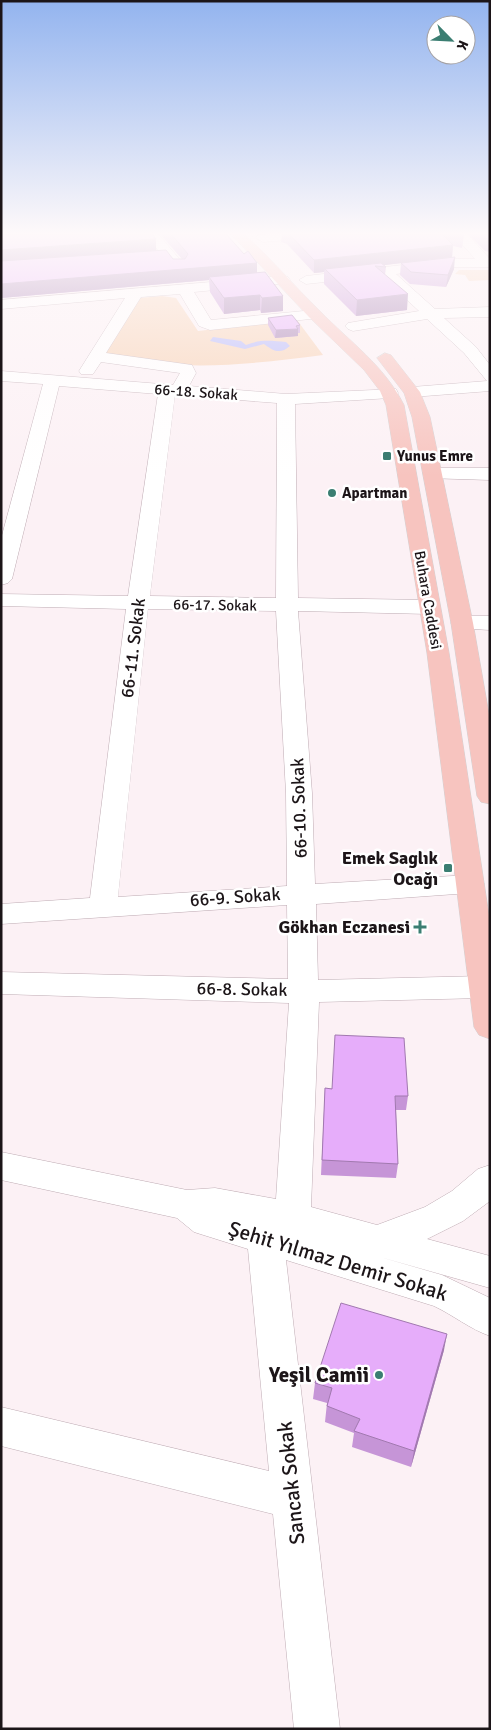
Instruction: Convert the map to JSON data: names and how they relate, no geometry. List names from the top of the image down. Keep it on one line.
{"streets":{"main road":["Buhara Caddesi"],"street":["66-18. Sokak","66-17. Sokak","66-11. Sokak","66-10. Sokak","66-9. Sokak","66-8. Sokak","Şehit Yılmaz Demir Sokak","Sancak Sokak"]},"crossings":[["66-18. Sokak","Buhara Caddesi"],["66-18. Sokak","66-11. Sokak"],["66-18. Sokak","66-10. Sokak"],["Buhara Caddesi","66-17. Sokak"],["Buhara Caddesi","66-9. Sokak"],["Buhara Caddesi","66-8. Sokak"],["66-17. Sokak","66-11. Sokak"],["66-17. Sokak","66-10. Sokak"],["66-11. Sokak","66-9. Sokak"],["66-10. Sokak","66-9. Sokak"],["66-10. Sokak","66-8. Sokak"],["66-10. Sokak","Şehit Yılmaz Demir Sokak"],["66-10. Sokak","Sancak Sokak"],["Şehit Yılmaz Demir Sokak","Sancak Sokak"]],"places":{"transit":["Yunus Emre","Emek Saglık Ocağı"],"other":["Apartman","Yeşil Camii"],"health":["Gökhan Eczanesi"]},"north":"bottom right"}
